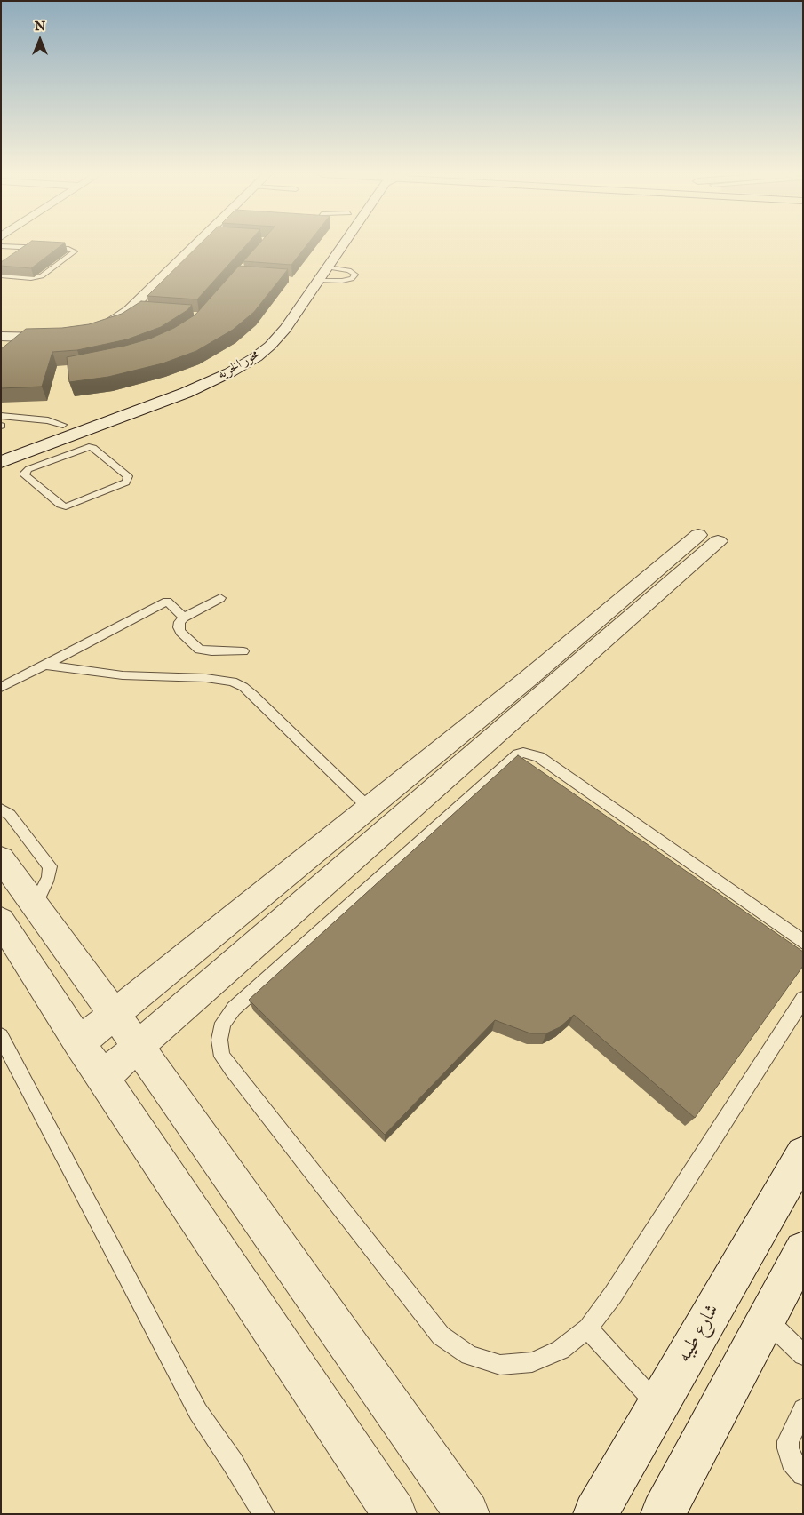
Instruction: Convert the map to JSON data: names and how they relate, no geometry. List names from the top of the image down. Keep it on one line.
{"streets":{"street":["محور الحريه","شارع طيبه"]},"north":"top"}
